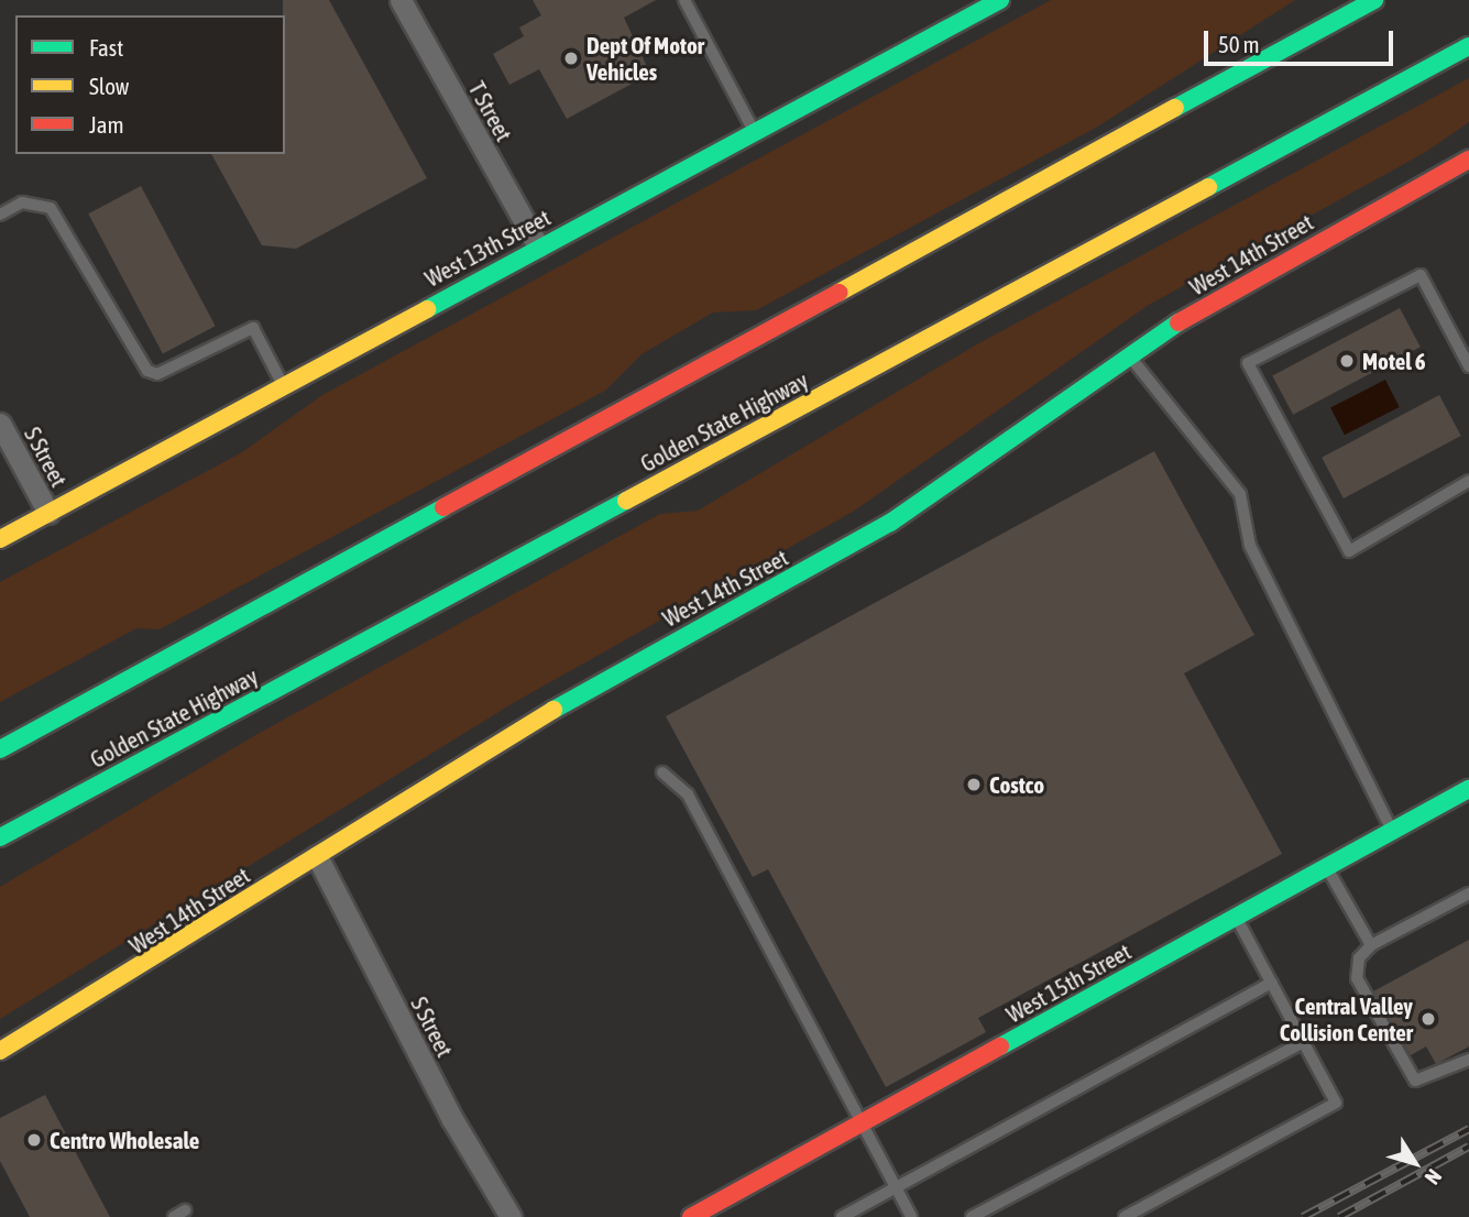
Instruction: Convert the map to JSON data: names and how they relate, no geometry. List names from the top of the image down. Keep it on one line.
{"streets":{"main road":["West 13th Street","West 14th Street","Golden State Highway","West 15th Street"],"street":["T Street","S Street"]},"crossings":[["T Street","West 13th Street"],["West 13th Street","S Street"],["West 14th Street","S Street"]],"places":["Dept Of Motor Vehicles","Motel 6","Costco","Central Valley Collision Center","Centro Wholesale"],"legend":["Fast","Slow","Jam"],"scale_bar":"50 m","north":"bottom right"}
